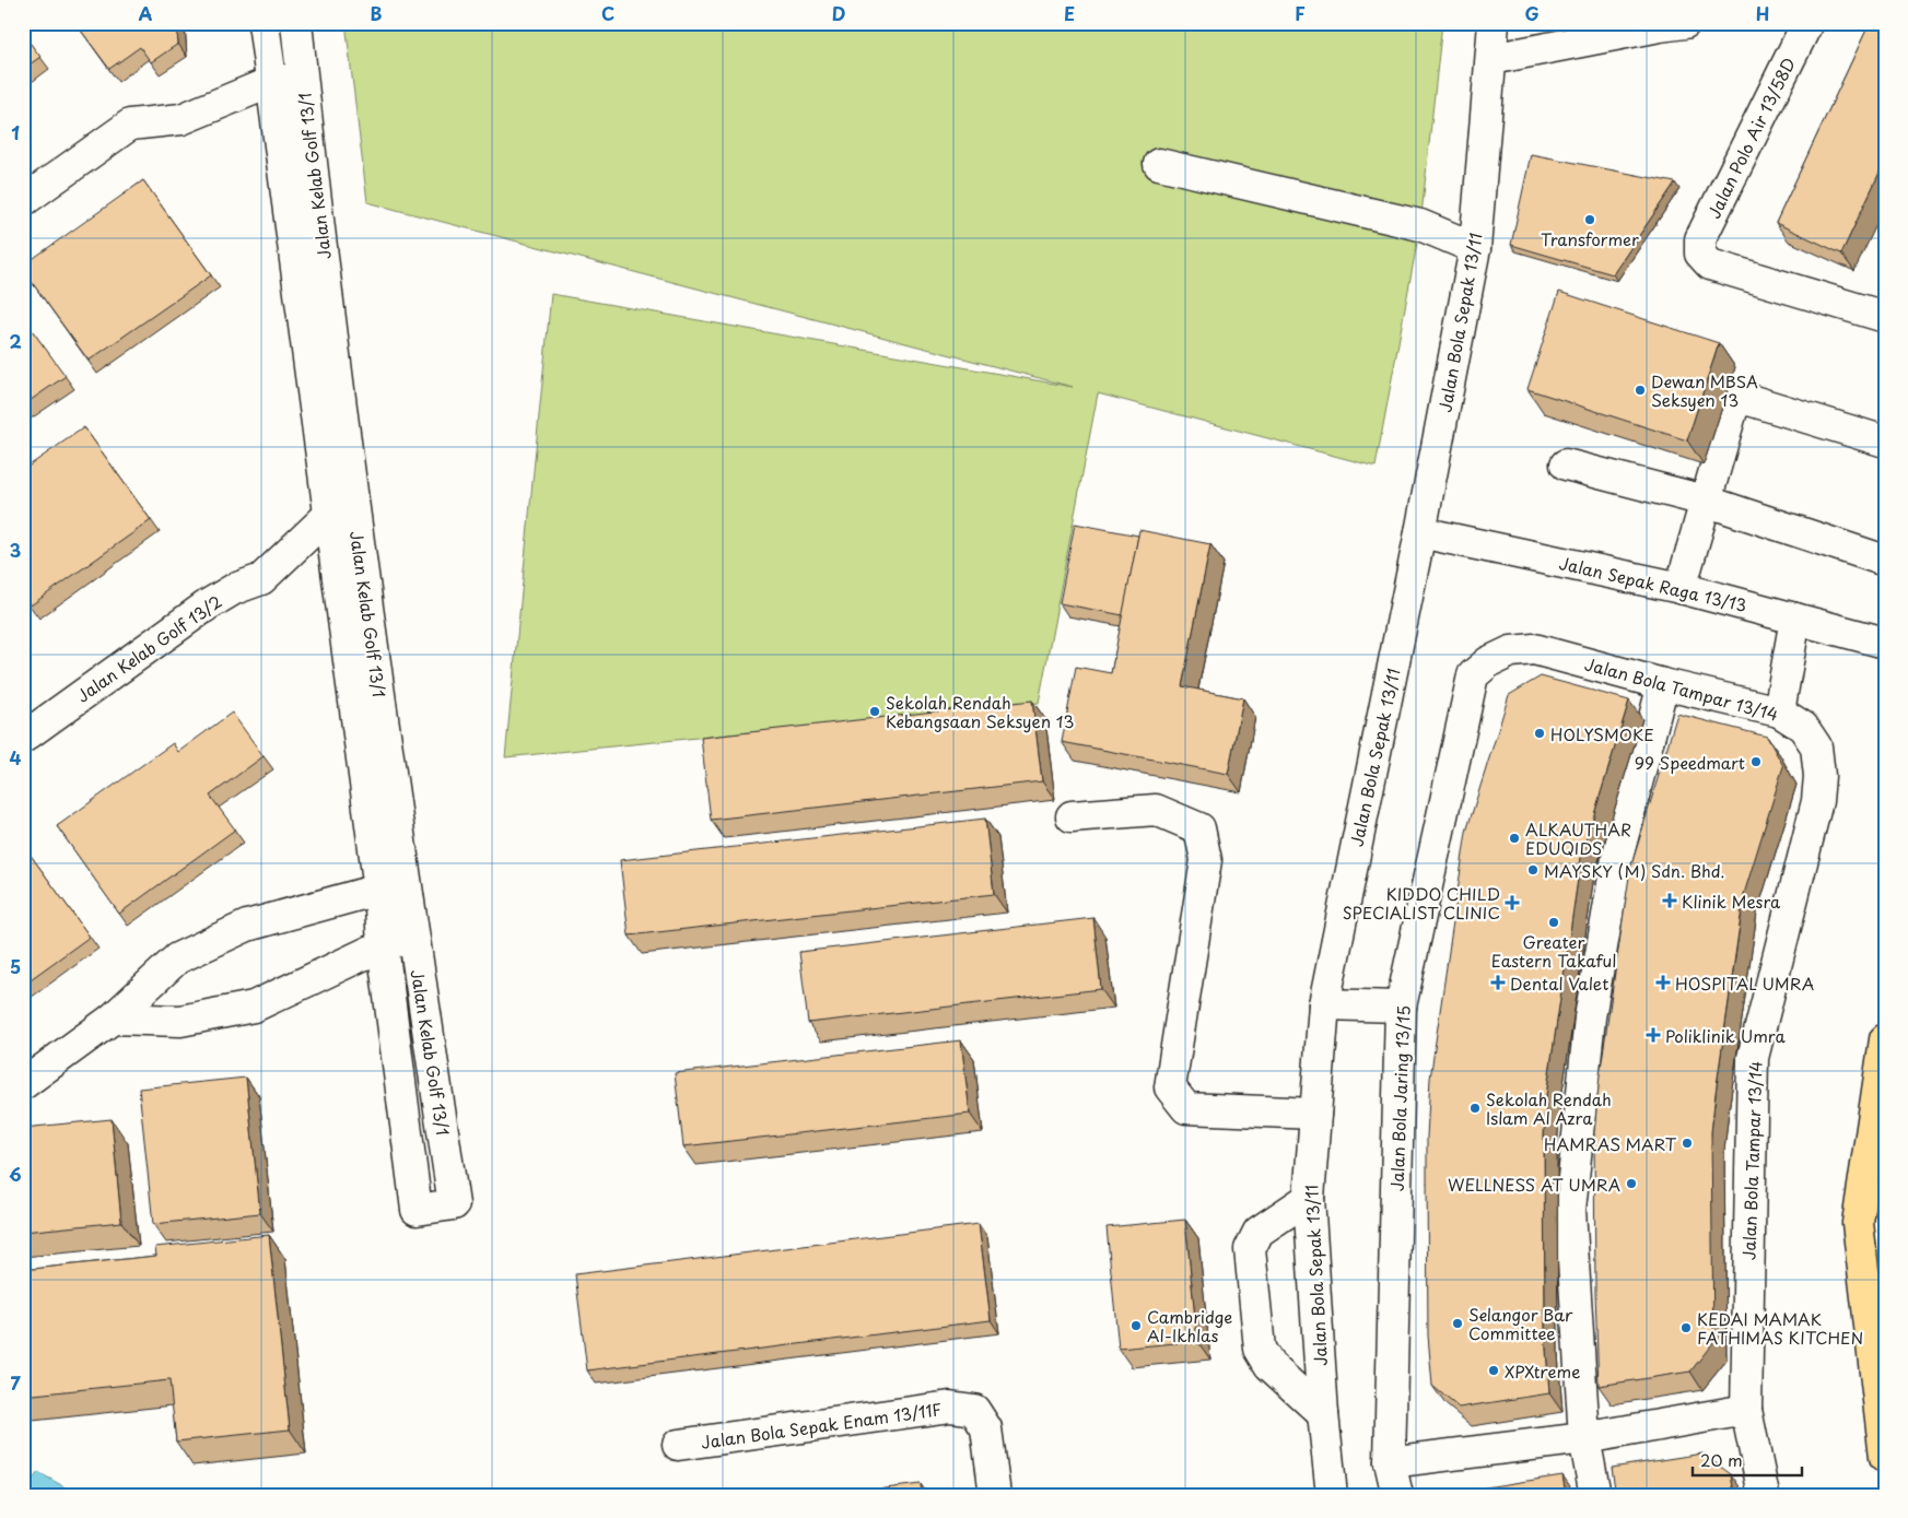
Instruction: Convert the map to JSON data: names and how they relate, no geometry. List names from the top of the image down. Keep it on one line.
{"streets":{"street":["Jalan Polo Air 13/58D","Jalan Kelab Golf 13/1","Jalan Bola Sepak 13/11","Jalan Sepak Raga 13/13","Jalan Kelab Golf 13/2","Jalan Bola Tampar 13/14","Jalan Bola Jaring 13/15","Jalan Bola Sepak Enam 13/11F"]},"crossings":[["Jalan Kelab Golf 13/1","Jalan Kelab Golf 13/2"],["Jalan Bola Sepak 13/11","Jalan Sepak Raga 13/13"],["Jalan Bola Tampar 13/14","Jalan Bola Jaring 13/15"]],"places":{"other":["Transformer","Dewan MBSA Seksyen 13","Sekolah Rendah Kebangsaan Seksyen 13","HOLYSMOKE","99 Speedmart","ALKAUTHAR EDUQIDS","MAYSKY (M) Sdn. Bhd.","Greater Eastern Takaful","Sekolah Rendah Islam Al Azra","HAMRAS MART","WELLNESS AT UMRA","Selangor Bar Committee","Cambridge Al-Ikhlas","KEDAI MAMAK FATHIMAS KITCHEN","XPXtreme"],"health":["Klinik Mesra","KIDDO CHILD SPECIALIST CLINIC","Dental Valet","HOSPITAL UMRA","Poliklinik Umra"]},"scale_bar":"20 m","grid":{"columns":["A","B","C","D","E","F","G","H"],"rows":["1","2","3","4","5","6","7"]}}
